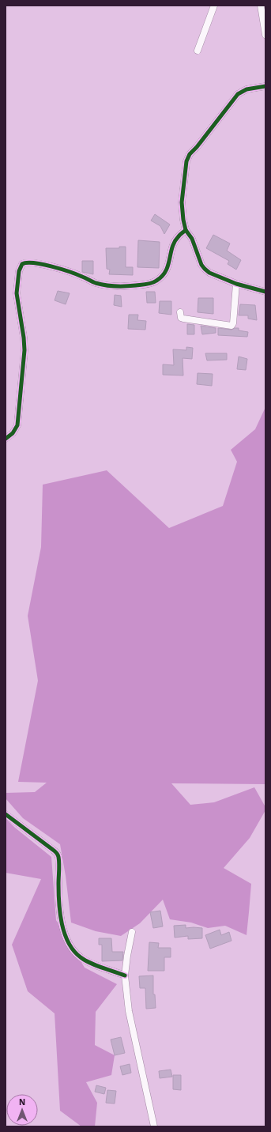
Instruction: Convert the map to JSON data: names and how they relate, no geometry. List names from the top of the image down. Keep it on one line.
{"north":"top"}
